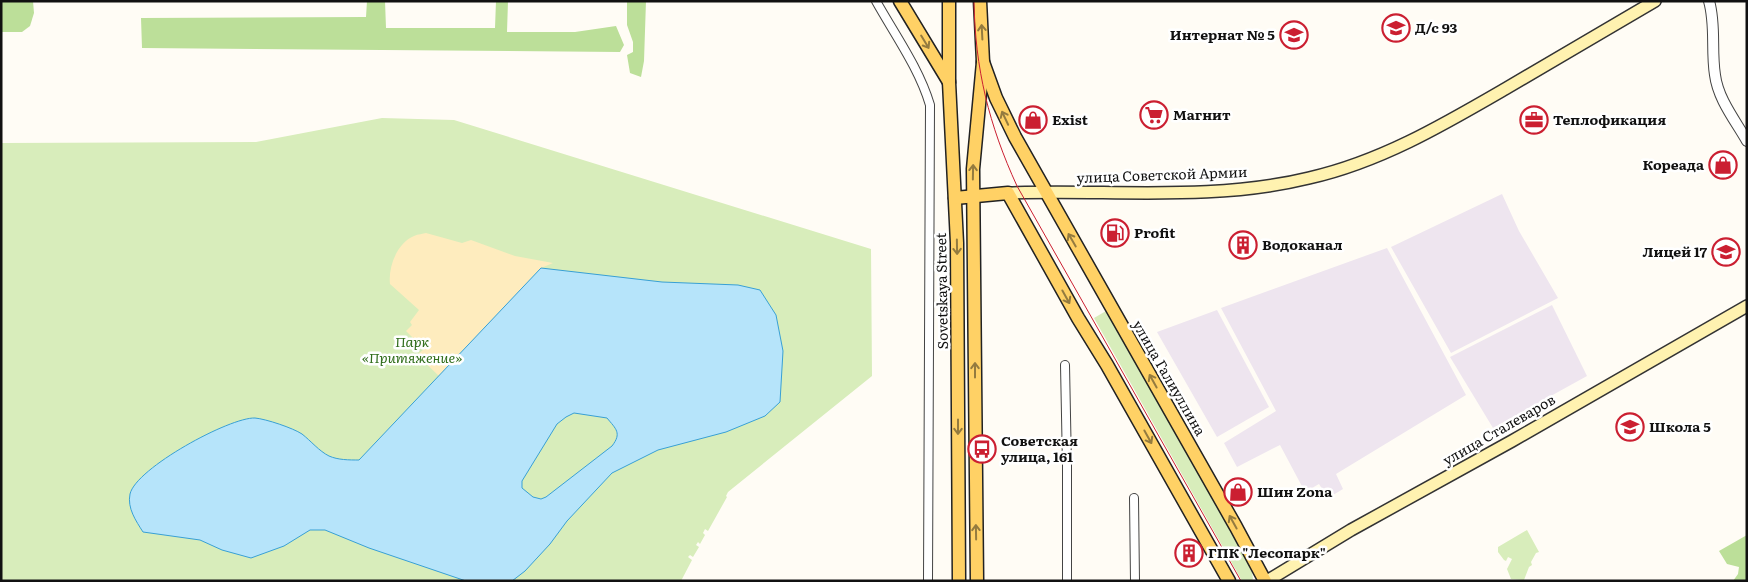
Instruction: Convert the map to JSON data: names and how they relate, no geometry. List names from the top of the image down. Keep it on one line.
{"streets":{"main road":["улица Советской Армии","Sovetskaya Street","улица Галиуллина","улица Сталеваров"]},"crossings":[["улица Советской Армии","Sovetskaya Street"],["улица Советской Армии","улица Галиуллина"],["улица Галиуллина","улица Сталеваров"]],"parks":["Парк «Притяжение»"],"places":{"school or university":["Д/с 93","Интернат № 5","Лицей 17","Школа 5"],"supermarket":["Магнит"],"shop":["Exist","Кореада","Шин Zona"],"office":["Теплофикация"],"fuel station":["Profit"],"building":["Водоканал","ГПК \"Лесопарк\""],"bus stop":["Советская улица, 161"]}}
